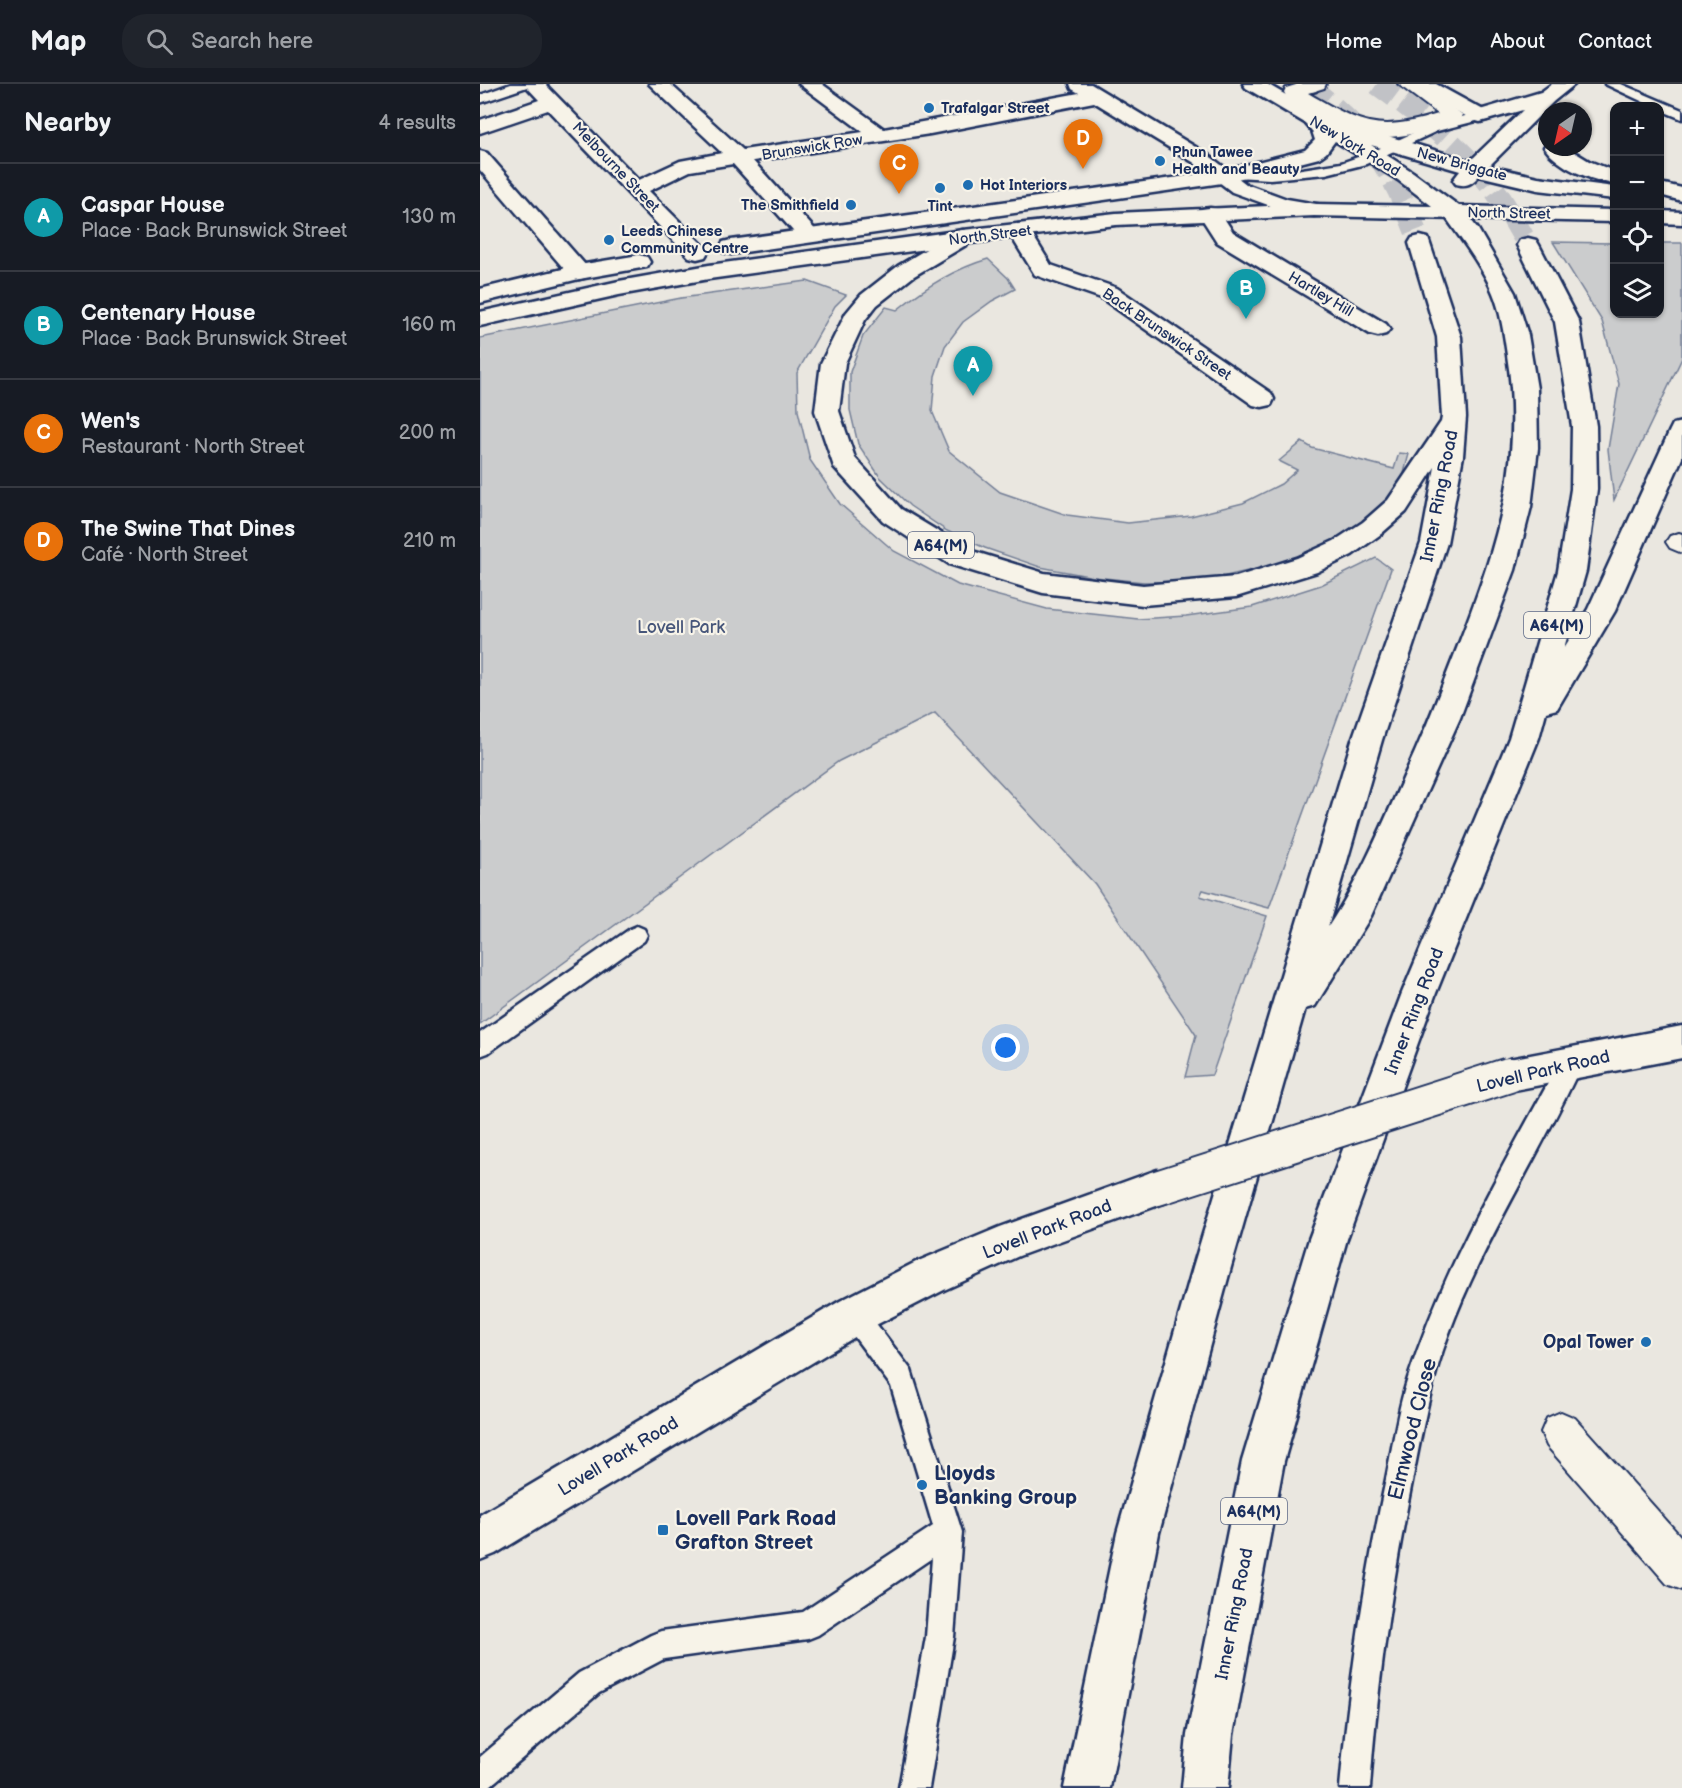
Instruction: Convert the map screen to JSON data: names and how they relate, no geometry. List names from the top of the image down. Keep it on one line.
{"streets":{"main road":["New York Road","Brunswick Row","New Briggate","Melbourne Street","North Street","Hartley Hill","Back Brunswick Street","Inner Ring Road","A64(M)","Lovell Park Road"],"lane":["Elmwood Close"]},"crossings":[["New York Road","New Briggate"],["New York Road","North Street"],["Brunswick Row","Melbourne Street"],["New Briggate","North Street"],["Melbourne Street","North Street"],["North Street","Hartley Hill"],["North Street","Back Brunswick Street"],["North Street","A64(M)"],["Inner Ring Road","A64(M)"],["Lovell Park Road","Elmwood Close"]],"parks":["Lovell Park"],"places":{"other":["Trafalgar Street","Phun Tawee Health and Beauty","Hot Interiors","Tint","The Smithfield","Leeds Chinese Community Centre","Opal Tower","Lloyds Banking Group"],"transit":["Lovell Park Road Grafton Street"]},"north":"bottom left","page":{"header":"Map","search":"Search here","nav":["Home","Map","About","Contact"],"heading":["Nearby","4 results"],"map_buttons":["+","−"],"pins":["D","C","B","A"],"list":[{"mark":"A","name":"Caspar House","note":"Place · Back Brunswick Street","value":"130 m"},{"mark":"B","name":"Centenary House","note":"Place · Back Brunswick Street","value":"160 m"},{"mark":"C","name":"Wen's","note":"Restaurant · North Street","value":"200 m"},{"mark":"D","name":"The Swine That Dines","note":"Café · North Street","value":"210 m"}]}}
